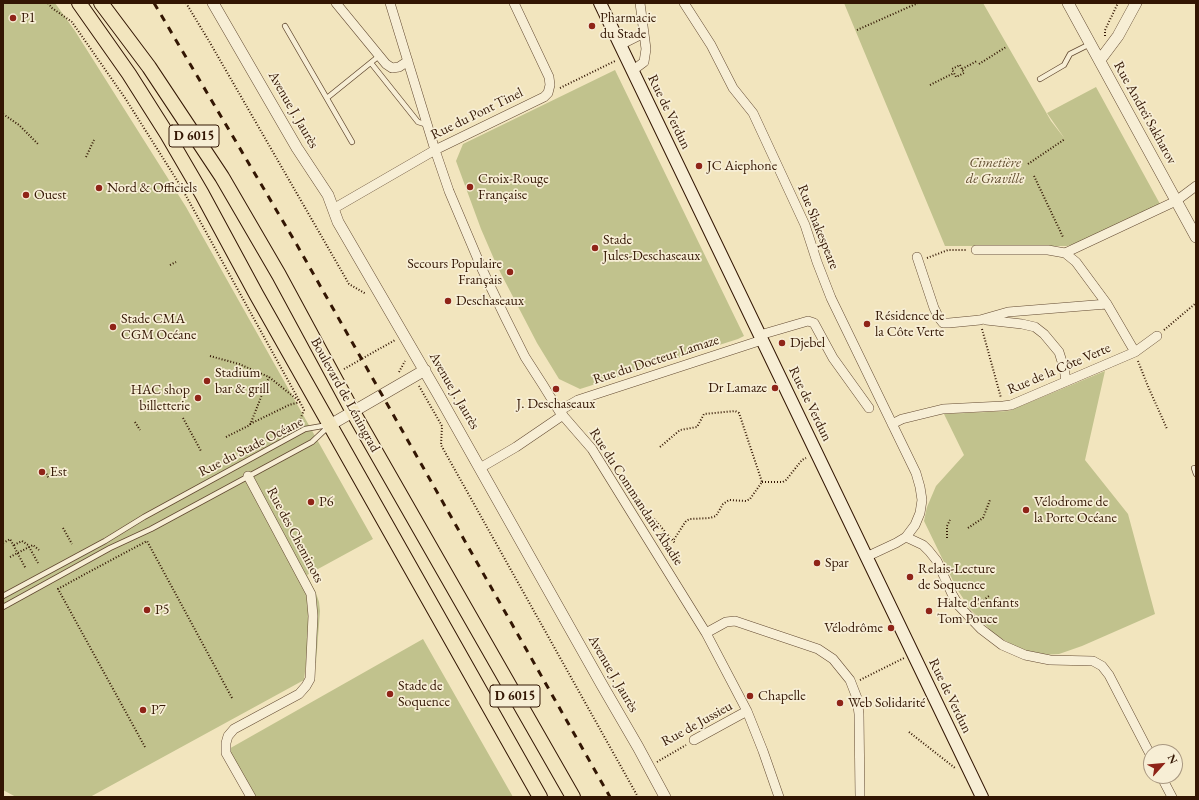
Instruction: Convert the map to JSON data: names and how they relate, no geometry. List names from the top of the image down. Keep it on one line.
{"streets":{"main road":["Rue de Verdun","D 6015","Boulevard de Léningrad"],"street":["Avenue J. Jaurès","Rue Andreï Sakharov","Rue du Pont Tinel","Rue Shakespeare","Rue du Docteur Lamaze","Rue de la Côte Verte","Rue du Commandant Abadie","Rue des Cheminots","Rue de Jussieu"],"lane":["Rue du Stade Océane"]},"crossings":[["Avenue J. Jaurès","Rue du Pont Tinel"],["Avenue J. Jaurès","Rue du Docteur Lamaze"],["Rue de Verdun","Rue du Docteur Lamaze"],["Rue du Pont Tinel","Rue du Commandant Abadie"],["Rue Shakespeare","Rue de la Côte Verte"],["Rue du Docteur Lamaze","Rue du Commandant Abadie"],["Boulevard de Léningrad","Rue du Stade Océane"],["Rue du Stade Océane","Rue des Cheminots"],["Rue du Commandant Abadie","Rue de Jussieu"]],"parks":["Cimetière de Graville"],"places":["P1","Pharmacie du Stade","JC Aiephone","Croix-Rouge Française","Nord & Officiels","Ouest","Stade Jules-Deschaseaux","Secours Populaire Français","Deschaseaux","Résidence de la Côte Verte","Stade CMA CGM Océane","Djebel","Stadium bar & grill","Dr Lamaze","J. Deschaseaux","HAC shop billetterie","Est","P6","Vélodrome de la Porte Océane","Spar","Relais-Lecture de Soquence","P5","Halte d'enfants Tom Pouce","Vélodrôme","Stade de Soquence","Chapelle","Web Solidarité","P7"],"north":"top right"}
